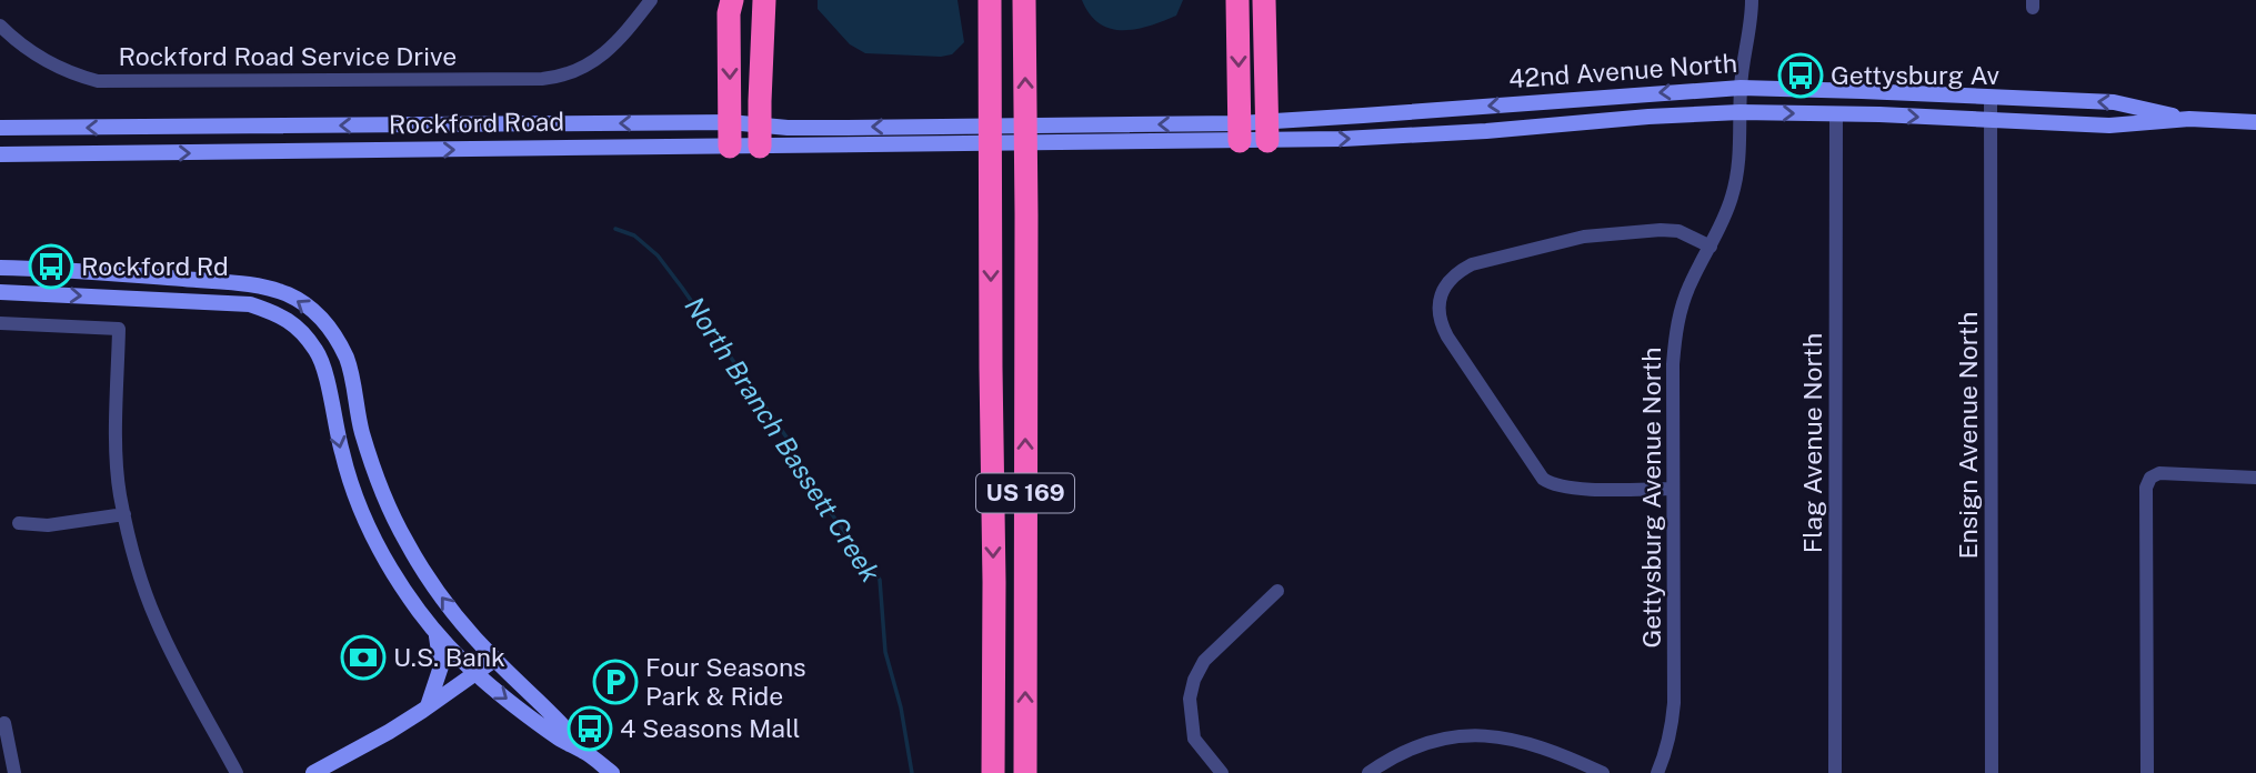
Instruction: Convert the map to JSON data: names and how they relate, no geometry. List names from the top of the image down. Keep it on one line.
{"streets":{"highway":["US 169"],"main road":["42nd Avenue North","Rockford Road"],"street":["Rockford Road Service Drive","Ensign Avenue North","Flag Avenue North","Gettysburg Avenue North"]},"crossings":[["42nd Avenue North","Rockford Road"],["42nd Avenue North","Ensign Avenue North"],["42nd Avenue North","Flag Avenue North"],["42nd Avenue North","Gettysburg Avenue North"]],"water":["North Branch Bassett Creek"],"places":{"bus stop":["Gettysburg Av","Rockford Rd","4 Seasons Mall"],"bank":["U.S. Bank"],"parking":["Four Seasons Park & Ride"]}}
